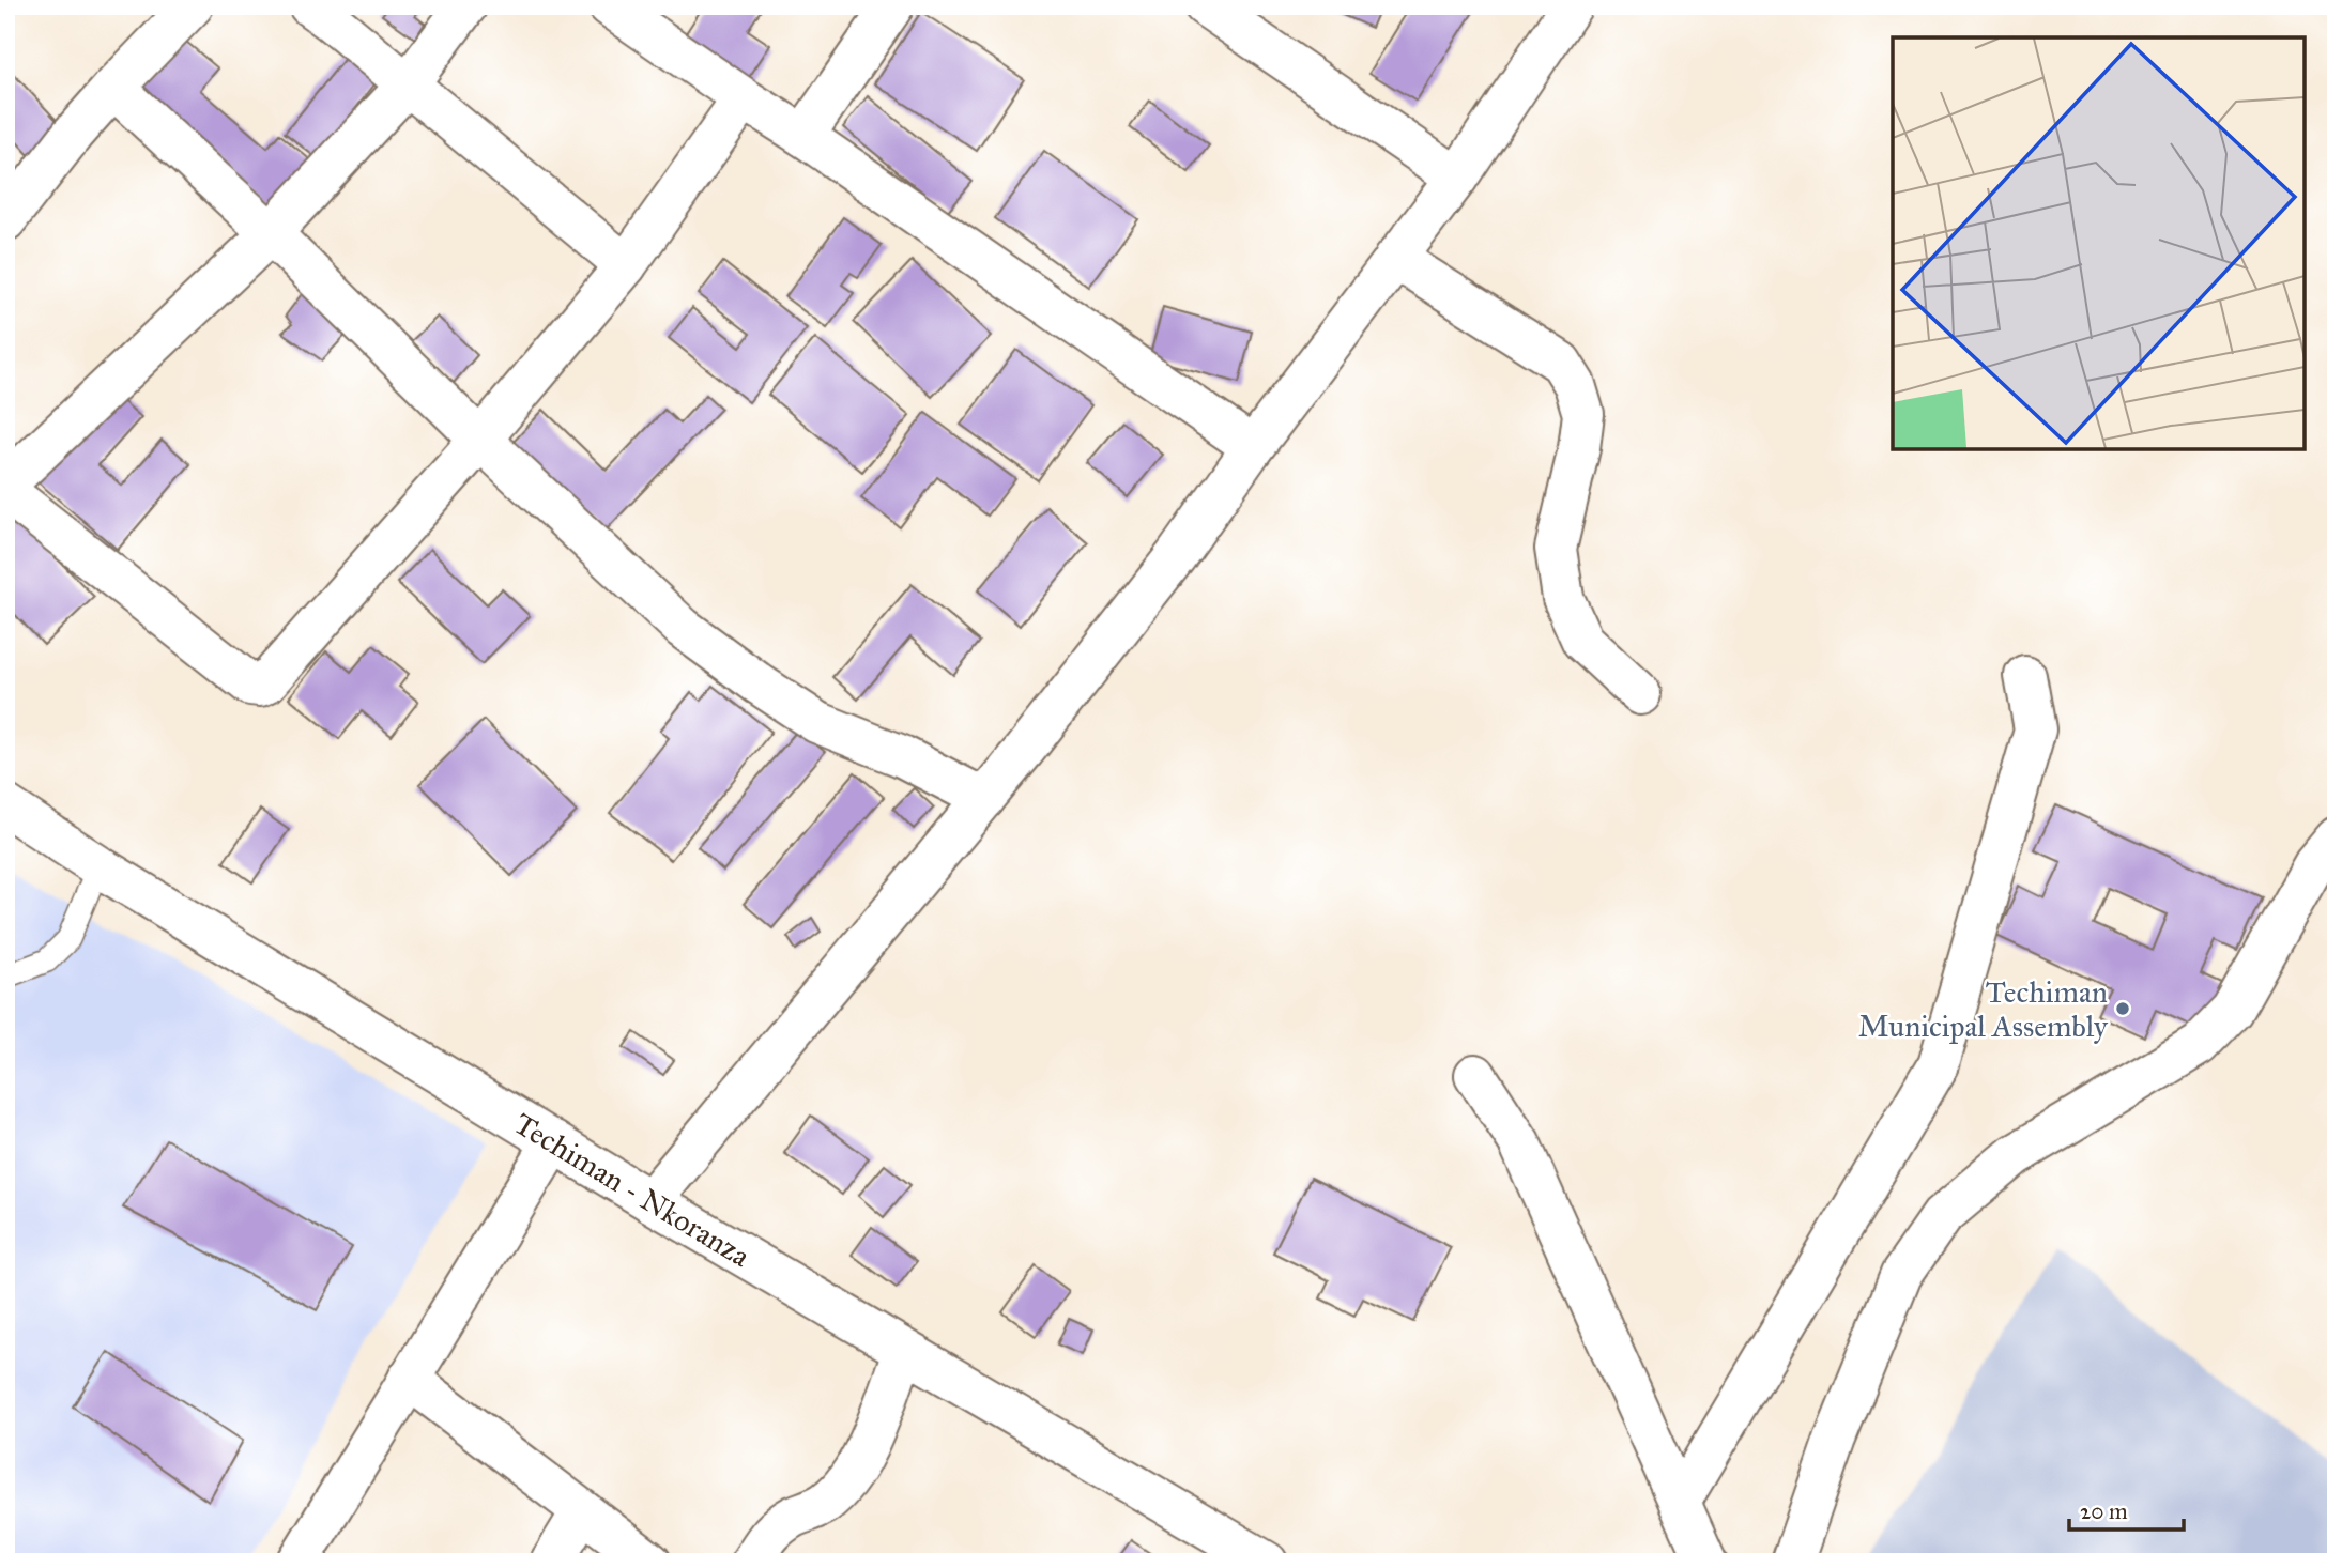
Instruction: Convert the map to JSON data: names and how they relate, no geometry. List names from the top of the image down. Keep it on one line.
{"streets":{"street":["Techiman - Nkoranza"]},"places":["Techiman Municipal Assembly"],"scale_bar":"20 m"}
